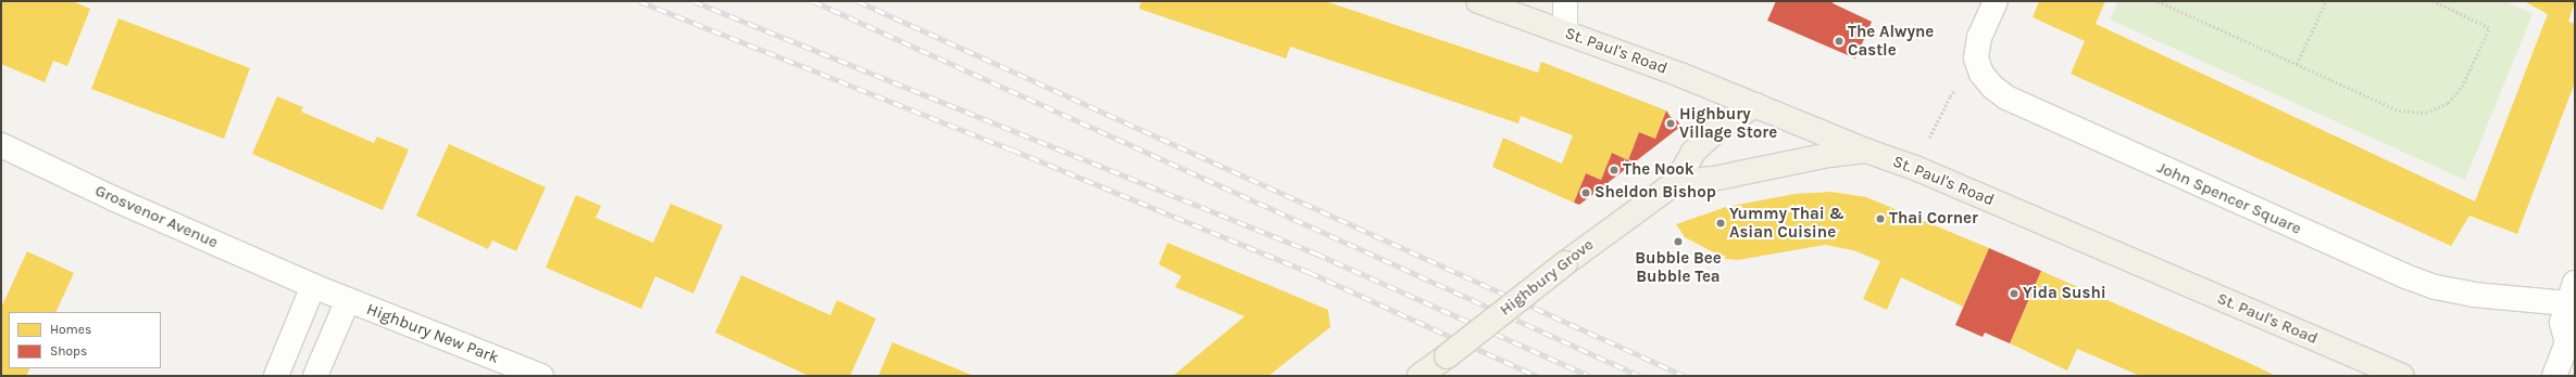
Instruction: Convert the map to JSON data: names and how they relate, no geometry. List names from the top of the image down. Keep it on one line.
{"streets":{"main road":["St. Paul's Road","Highbury Grove"],"street":["John Spencer Square","Grosvenor Avenue","Highbury New Park"]},"crossings":[["St. Paul's Road","Highbury Grove"],["Grosvenor Avenue","Highbury New Park"]],"places":["The Alwyne Castle","Highbury Village Store","The Nook","Sheldon Bishop","Thai Corner","Yummy Thai & Asian Cuisine","Bubble Bee Bubble Tea","Yida Sushi"],"legend":["Homes","Shops"]}
